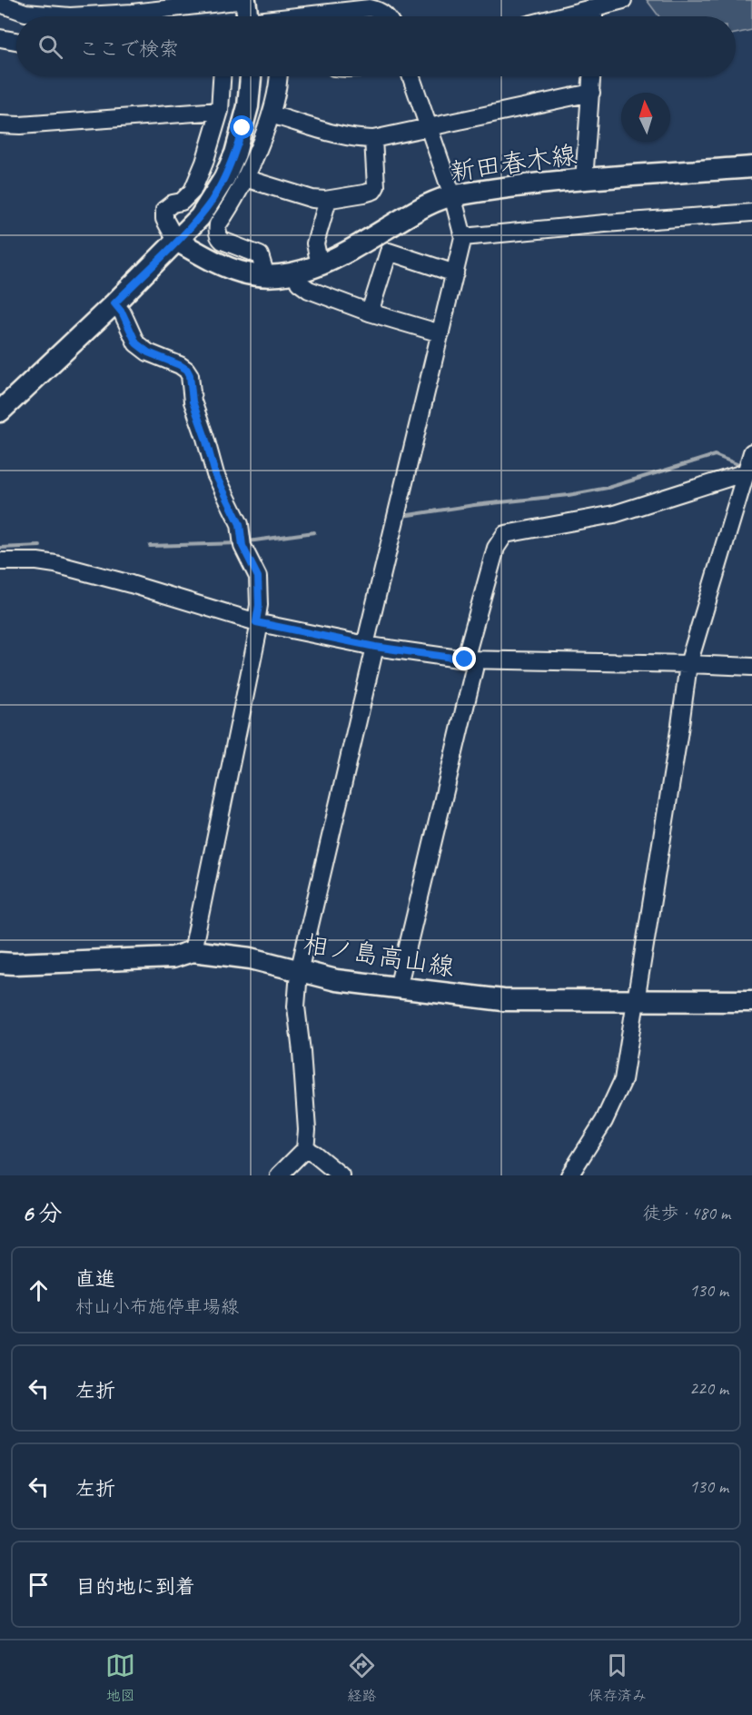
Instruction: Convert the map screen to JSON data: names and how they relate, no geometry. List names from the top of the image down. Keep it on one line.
{"streets":{"main road":["新田春木線","相ノ島高山線"]},"north":"top","page":{"search":"ここで検索","heading":["6 分","徒歩 · 480 m"],"list":[["直進","村山小布施停車場線","130 m"],["左折","220 m"],["左折","130 m"],"目的地に到着"],"nav":["地図","経路","保存済み"]}}
